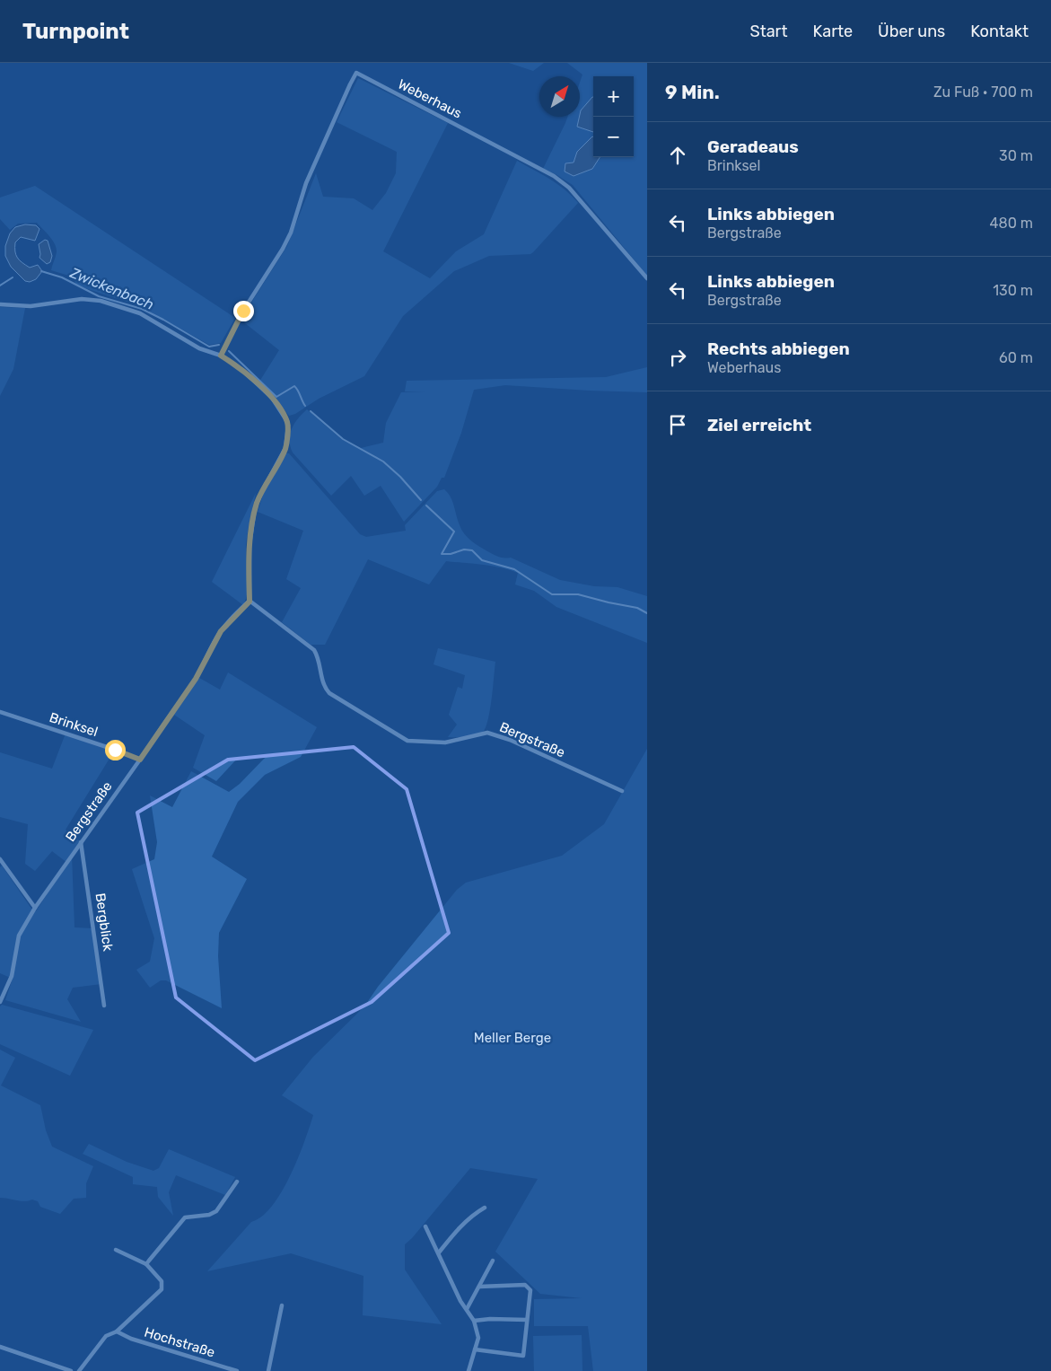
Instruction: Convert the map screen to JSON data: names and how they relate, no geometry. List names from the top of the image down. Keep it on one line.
{"streets":{"street":["Weberhaus","Brinksel","Bergstraße","Bergblick","Hochstraße"]},"crossings":[["Brinksel","Bergstraße"],["Bergstraße","Bergblick"]],"water":["Zwickenbach"],"parks":["Meller Berge"],"north":"top right","page":{"header":"Turnpoint","nav":["Start","Karte","Über uns","Kontakt"],"heading":["9 Min.","Zu Fuß · 700 m"],"map_buttons":["+","−"],"list":[["Geradeaus","Brinksel","30 m"],["Links abbiegen","Bergstraße","480 m"],["Links abbiegen","Bergstraße","130 m"],["Rechts abbiegen","Weberhaus","60 m"],"Ziel erreicht"]}}
